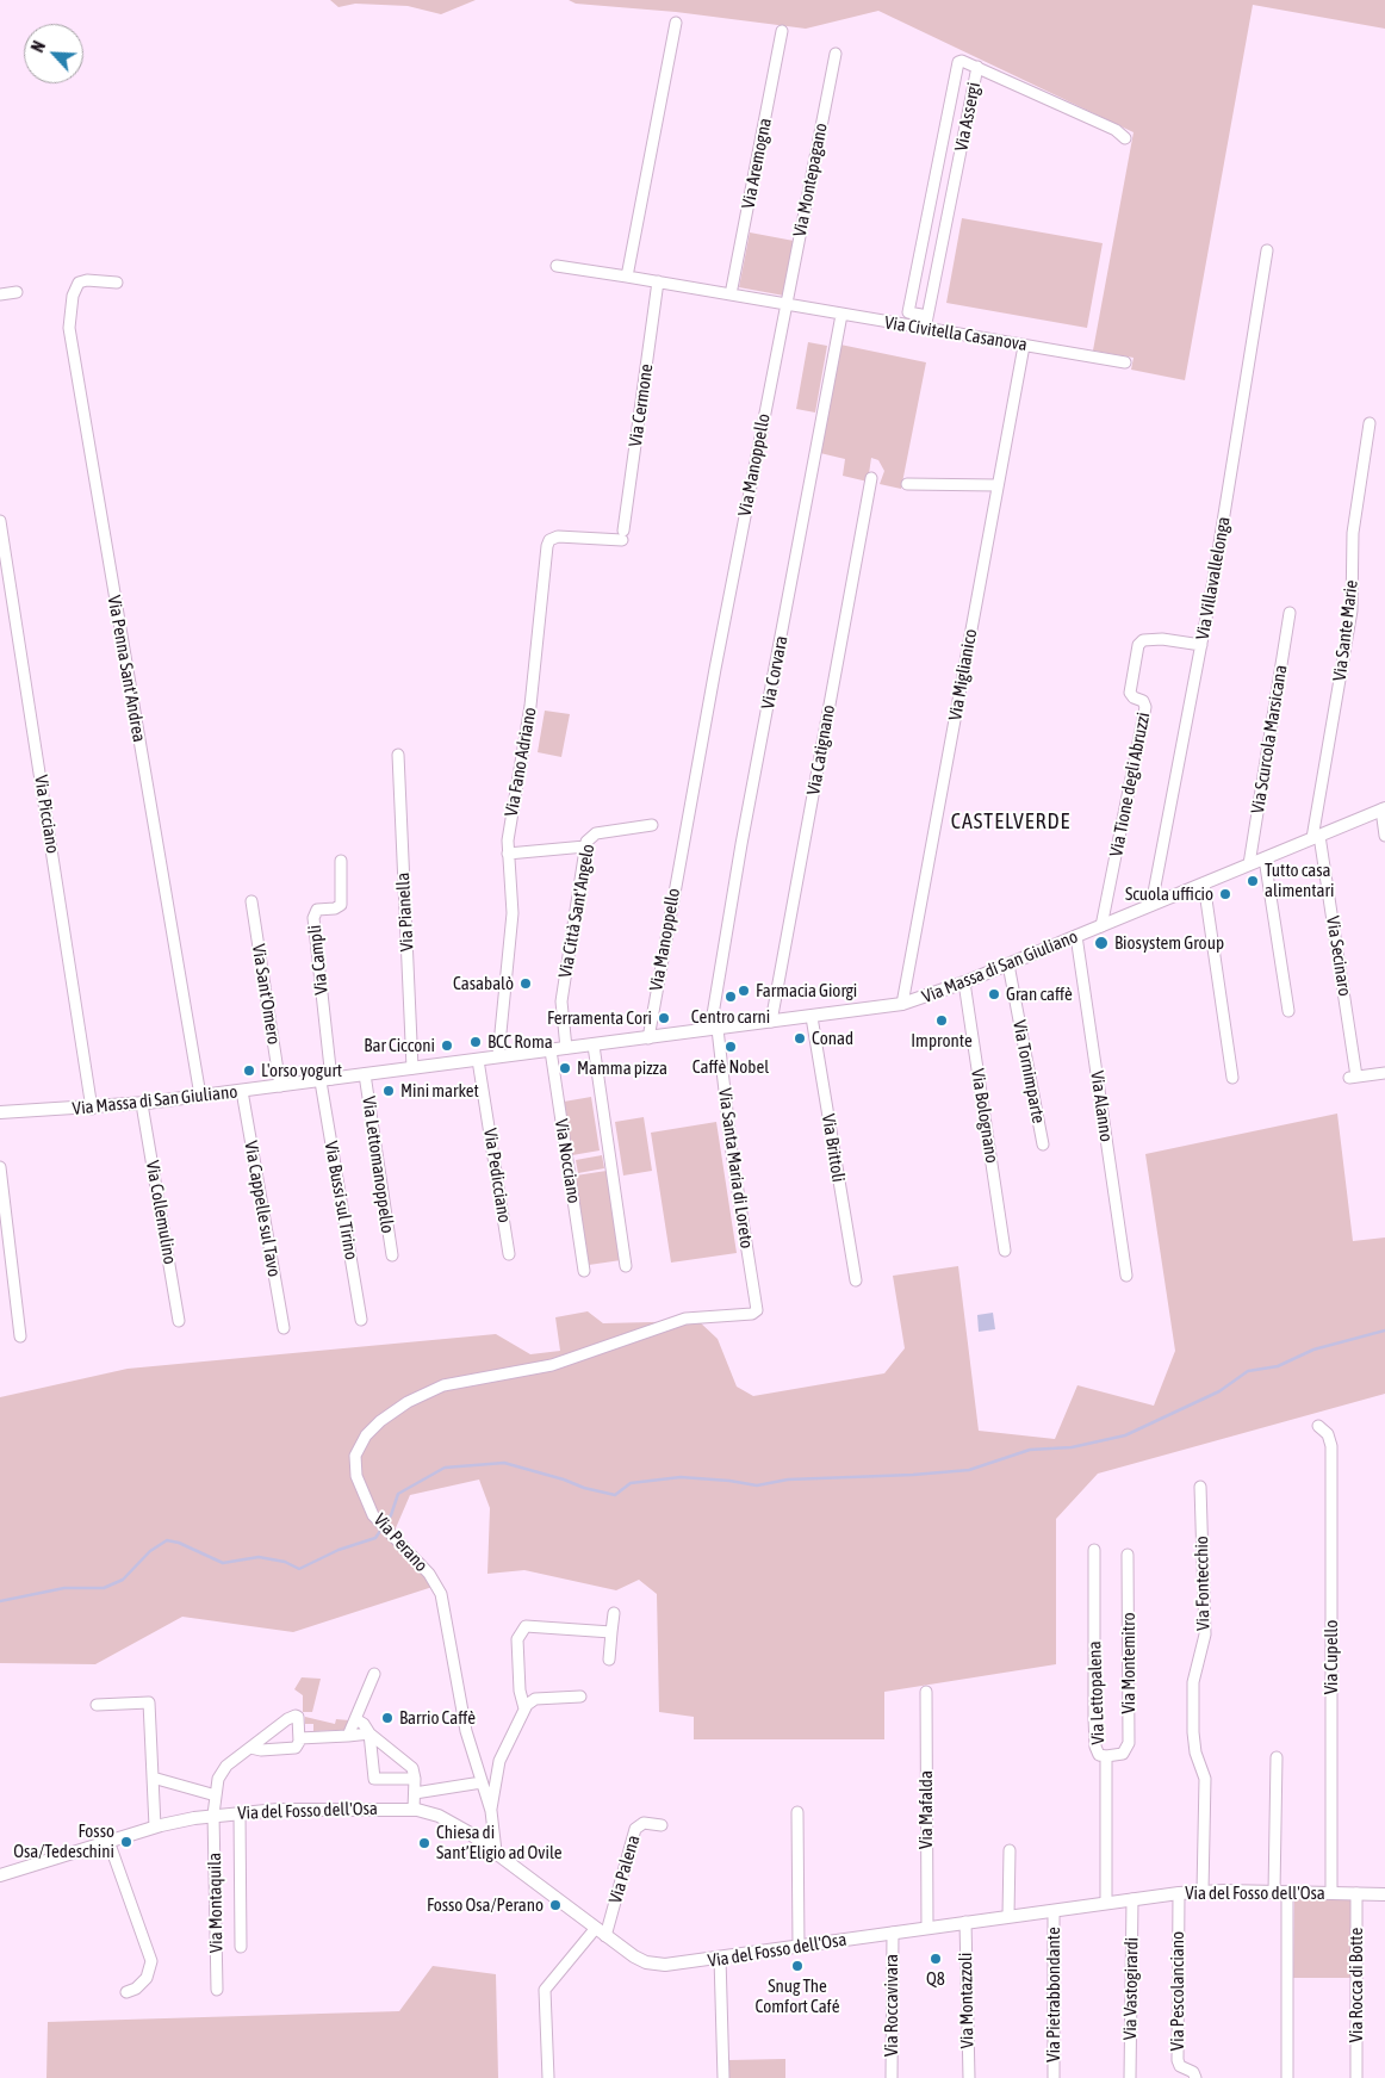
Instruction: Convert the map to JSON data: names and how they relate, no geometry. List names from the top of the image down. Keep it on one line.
{"streets":{"street":["Via Assergi","Via Aremogna","Via Montepagano","Via Civitella Casanova","Via Cermone","Via Manoppello","Via Villavallelonga","Via Sante Marie","Via Penna Sant'Andrea","Via Corvara","Via Miglianico","Via Scurcola Marsicana","Via Catignano","Via Fano Adriano","Via Tione degli Abruzzi","Via Picciano","Via Città Sant'Angelo","Via Pianella","Via Secinaro","Via Campli","Via Massa di San Giuliano","Via Sant'Omero","Via Tornimparte","Via Alanno","Via Bolognano","Via Brittoli","Via Nocciano","Via Lettomanoppello","Via Santa Maria di Loreto","Via Pedicciano","Via Bussi sul Tirino","Via Cappelle sul Tavo","Via Collemulino","Via Perano","Via Fontecchio","Via Cupello","Via Montemitro","Via Lettopalena","Via Mafalda","Via del Fosso dell'Osa","Via Palena","Via Montaquila","Via Rocca di Botte","Via Vastogirardi","Via Pescolanciano","Via Pietrabbondante","Via Montazzoli","Via Roccavivara"]},"crossings":[["Via Assergi","Via Civitella Casanova"],["Via Montepagano","Via Civitella Casanova"],["Via Montepagano","Via Manoppello"],["Via Civitella Casanova","Via Manoppello"],["Via Civitella Casanova","Via Corvara"],["Via Civitella Casanova","Via Miglianico"],["Via Cermone","Via Fano Adriano"],["Via Manoppello","Via Massa di San Giuliano"],["Via Villavallelonga","Via Tione degli Abruzzi"],["Via Villavallelonga","Via Massa di San Giuliano"],["Via Sante Marie","Via Secinaro"],["Via Sante Marie","Via Massa di San Giuliano"],["Via Penna Sant'Andrea","Via Massa di San Giuliano"],["Via Corvara","Via Massa di San Giuliano"],["Via Corvara","Via Santa Maria di Loreto"],["Via Miglianico","Via Massa di San Giuliano"],["Via Scurcola Marsicana","Via Massa di San Giuliano"],["Via Catignano","Via Massa di San Giuliano"],["Via Fano Adriano","Via Massa di San Giuliano"],["Via Tione degli Abruzzi","Via Massa di San Giuliano"],["Via Picciano","Via Massa di San Giuliano"],["Via Città Sant'Angelo","Via Massa di San Giuliano"],["Via Pianella","Via Massa di San Giuliano"],["Via Secinaro","Via Massa di San Giuliano"],["Via Campli","Via Massa di San Giuliano"],["Via Campli","Via Bussi sul Tirino"],["Via Massa di San Giuliano","Via Sant'Omero"],["Via Massa di San Giuliano","Via Tornimparte"],["Via Massa di San Giuliano","Via Alanno"],["Via Massa di San Giuliano","Via Bolognano"],["Via Massa di San Giuliano","Via Brittoli"],["Via Massa di San Giuliano","Via Nocciano"],["Via Massa di San Giuliano","Via Lettomanoppello"],["Via Massa di San Giuliano","Via Santa Maria di Loreto"],["Via Massa di San Giuliano","Via Pedicciano"],["Via Massa di San Giuliano","Via Bussi sul Tirino"],["Via Massa di San Giuliano","Via Cappelle sul Tavo"],["Via Massa di San Giuliano","Via Collemulino"],["Via Santa Maria di Loreto","Via Perano"],["Via Perano","Via del Fosso dell'Osa"],["Via Fontecchio","Via del Fosso dell'Osa"],["Via Cupello","Via del Fosso dell'Osa"],["Via Montemitro","Via Lettopalena"],["Via Lettopalena","Via del Fosso dell'Osa"],["Via Mafalda","Via del Fosso dell'Osa"],["Via del Fosso dell'Osa","Via Palena"],["Via del Fosso dell'Osa","Via Montaquila"],["Via del Fosso dell'Osa","Via Rocca di Botte"],["Via del Fosso dell'Osa","Via Vastogirardi"],["Via del Fosso dell'Osa","Via Pescolanciano"],["Via del Fosso dell'Osa","Via Pietrabbondante"],["Via del Fosso dell'Osa","Via Montazzoli"],["Via del Fosso dell'Osa","Via Roccavivara"]],"districts":["CASTELVERDE"],"places":["Tutto casa alimentari","Scuola ufficio","Biosystem Group","Casabalò","Farmacia Giorgi","Gran caffè","Centro carni","Ferramenta Cori","Impronte","Conad","BCC Roma","Bar Cicconi","Caffè Nobel","Mamma pizza","L'orso yogurt","Mini market","Barrio Caffè","Fosso Osa/Tedeschini","Chiesa di Sant’Eligio ad Ovile","Fosso Osa/Perano","Q8","Snug The Comfort Café"],"north":"top left"}
